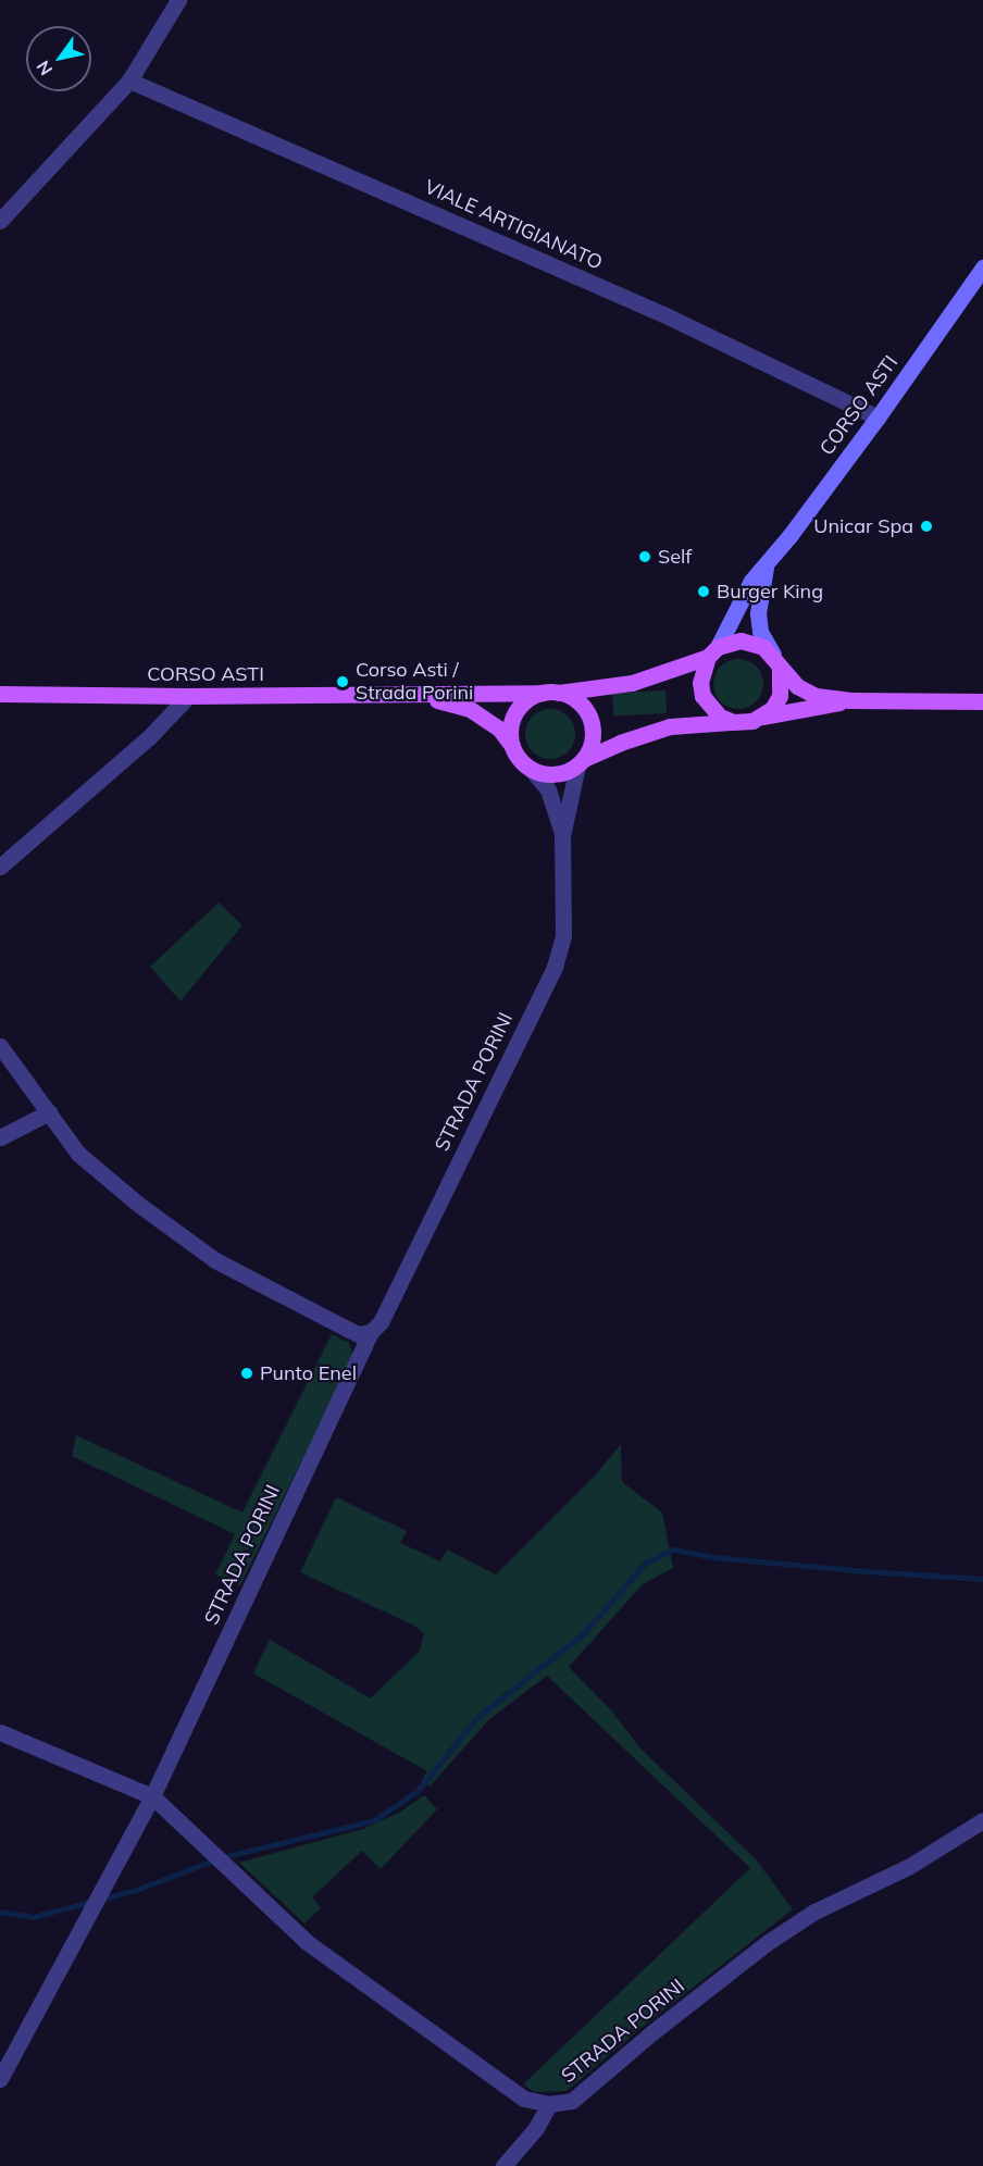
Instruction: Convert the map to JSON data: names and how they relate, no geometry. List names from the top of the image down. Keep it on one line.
{"streets":{"main road":["CORSO ASTI"],"street":["VIALE ARTIGIANATO","STRADA PORINI"]},"crossings":[["VIALE ARTIGIANATO","CORSO ASTI"],["CORSO ASTI","STRADA PORINI"]],"places":["Unicar Spa","Self","Burger King","Corso Asti / Strada Porini","Punto Enel"],"north":"bottom left"}
